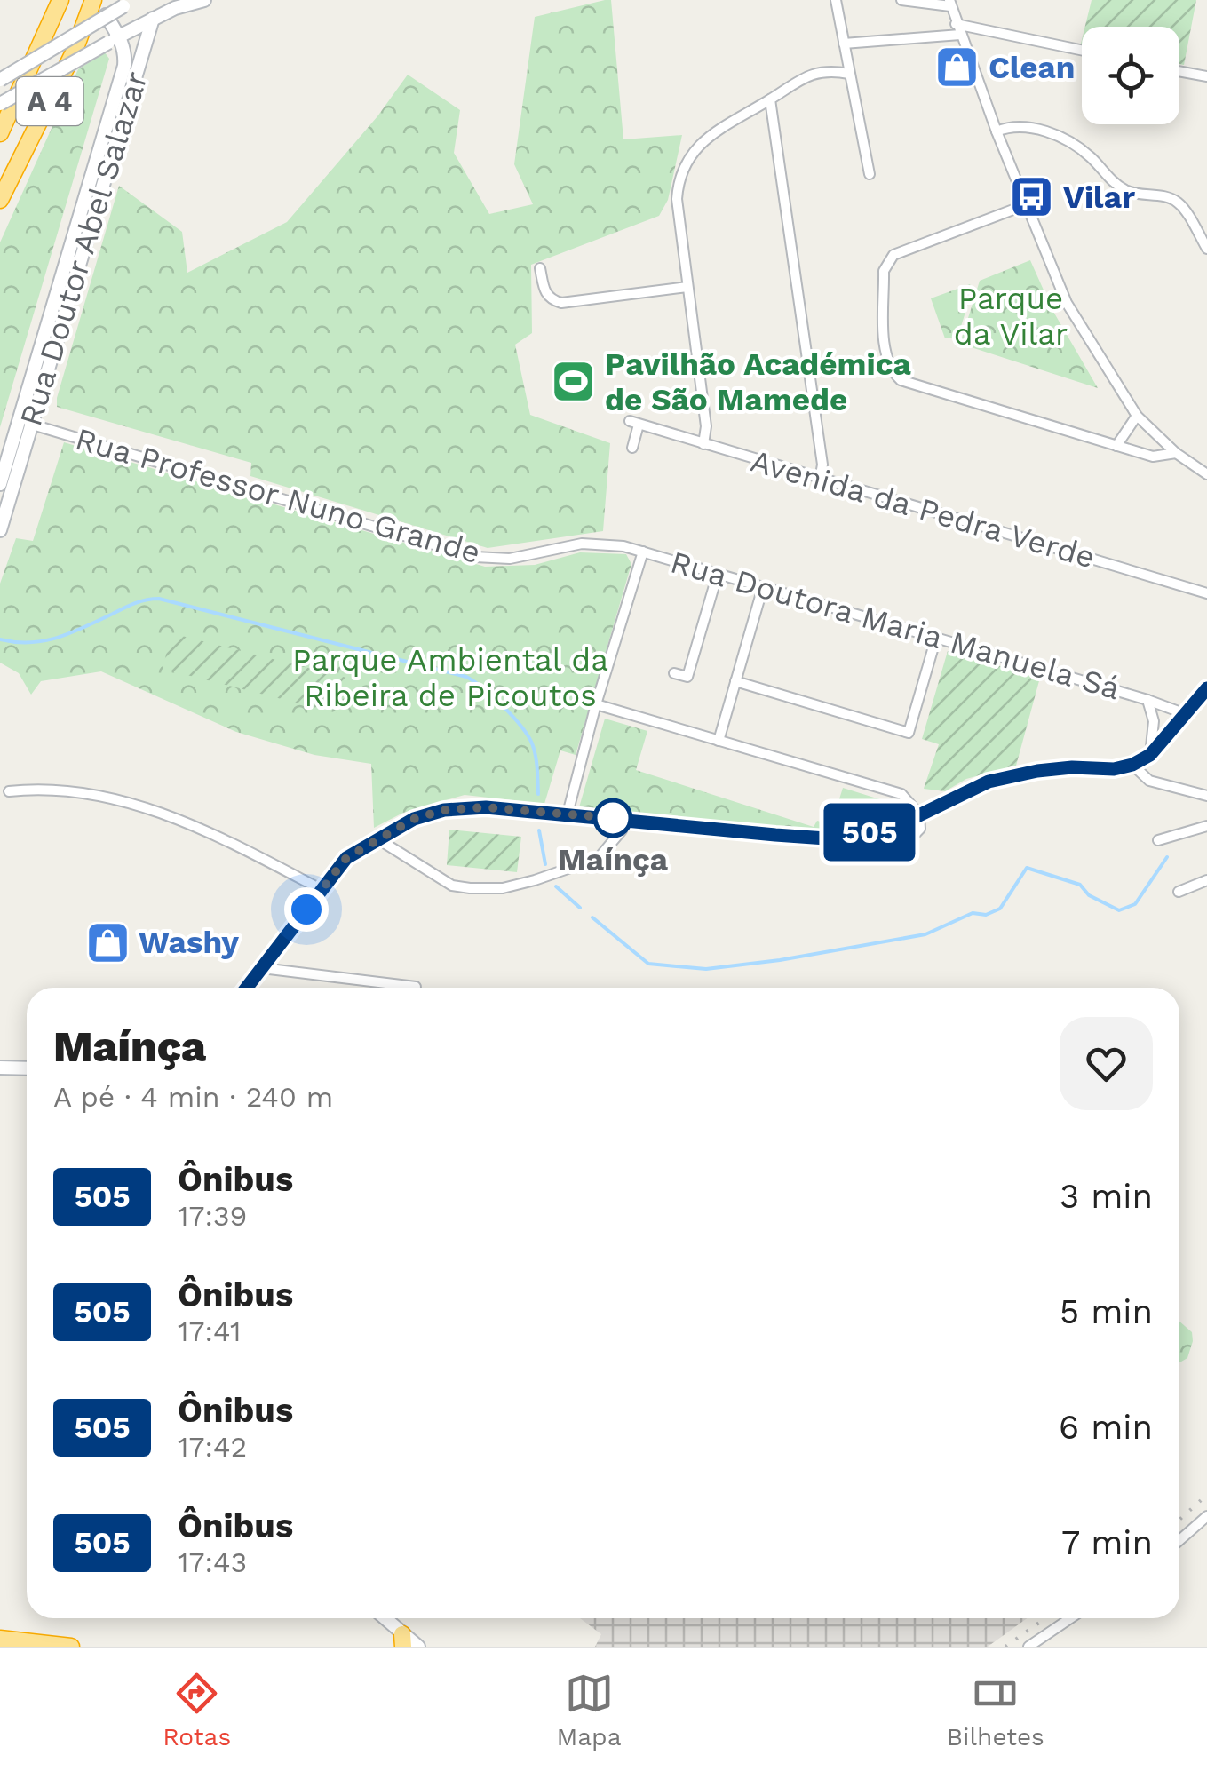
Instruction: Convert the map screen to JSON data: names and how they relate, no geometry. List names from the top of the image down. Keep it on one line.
{"streets":{"highway":["A 4"],"street":["Rua Doutor Abel Salazar","Rua Professor Nuno Grande","Avenida da Pedra Verde","Rua Doutora Maria Manuela Sá"]},"crossings":[["Rua Doutor Abel Salazar","Rua Professor Nuno Grande"],["Rua Professor Nuno Grande","Rua Doutora Maria Manuela Sá"]],"parks":["Parque da Vilar","Parque Ambiental da Ribeira de Picoutos"],"places":{"shop":["Clean","Washy"],"bus stop":["Vilar"],"sports":["Pavilhão Académica de São Mamede"],"other":["Maínça"]},"lines":["bus line 505"],"page":{"on_map":"505","heading":["Maínça","A pé · 4 min · 240 m"],"list":[{"mark":"505","name":"Ônibus","note":"17:39","value":"3 min"},{"mark":"505","name":"Ônibus","note":"17:41","value":"5 min"},{"mark":"505","name":"Ônibus","note":"17:42","value":"6 min"},{"mark":"505","name":"Ônibus","note":"17:43","value":"7 min"}],"tabs":["Rotas","Mapa","Bilhetes"]}}
